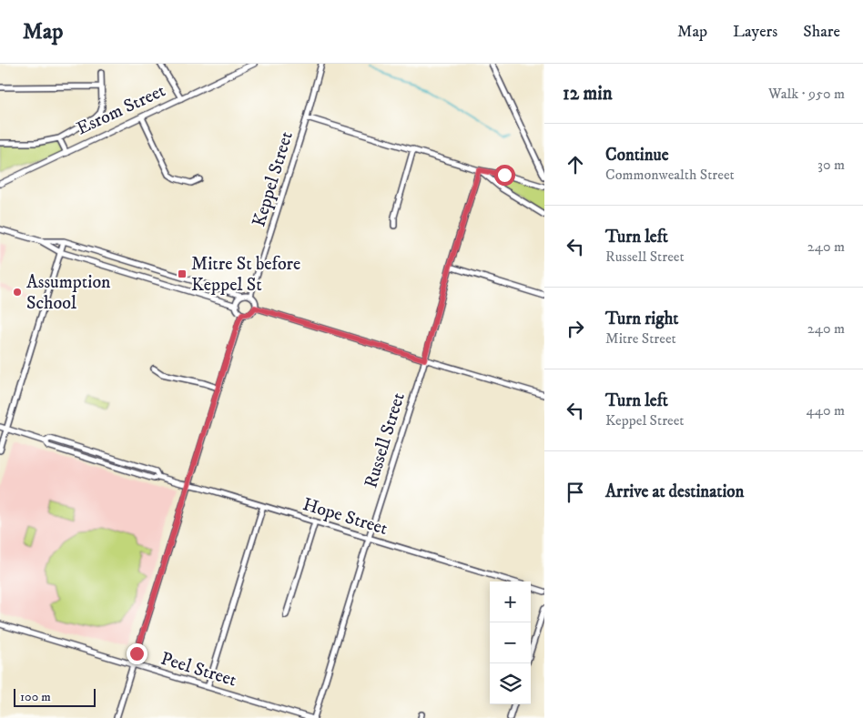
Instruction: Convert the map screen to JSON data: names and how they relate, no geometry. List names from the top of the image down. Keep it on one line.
{"streets":{"street":["Esrom Street","Keppel Street","Russell Street","Hope Street","Peel Street"]},"crossings":[["Russell Street","Hope Street"]],"places":{"transit":["Mitre St before Keppel St"],"other":["Assumption School"]},"scale_bar":"100 m","page":{"header":"Map","nav":["Map","Layers","Share"],"heading":["12 min","Walk · 950 m"],"list":[["Continue","Commonwealth Street","30 m"],["Turn left","Russell Street","240 m"],["Turn right","Mitre Street","240 m"],["Turn left","Keppel Street","440 m"],"Arrive at destination"],"map_buttons":["+","−"],"scale":"100 m"}}
